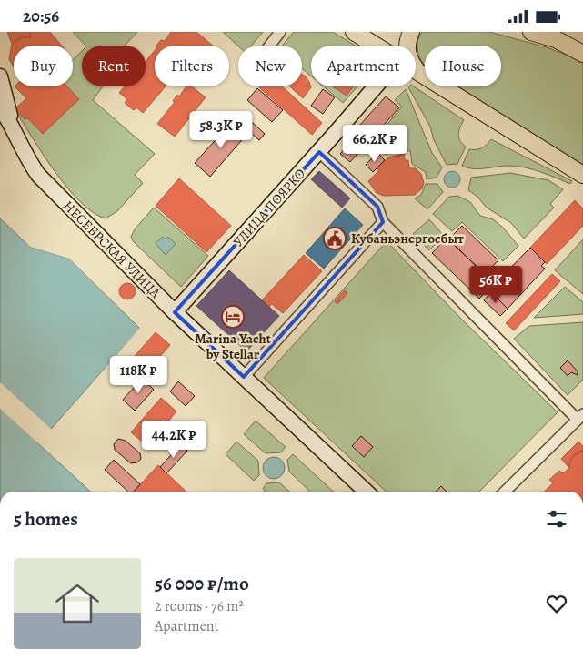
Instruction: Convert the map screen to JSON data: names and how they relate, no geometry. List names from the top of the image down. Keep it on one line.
{"streets":{"main road":["УЛИЦА ПОЯРКО","НЕСЕБРСКАЯ УЛИЦА"]},"crossings":[["УЛИЦА ПОЯРКО","НЕСЕБРСКАЯ УЛИЦА"]],"places":{"public building":["Кубаньэнергосбыт"],"hotel":["Marina Yacht by Stellar"]},"page":{"status":"20:56","chip":["Buy","Rent","Filters","New","Apartment","House"],"price":["58.3K ₽","66.2K ₽","56K ₽","118K ₽","44.2K ₽"],"heading":"5 homes","list":[{"name":"56 000 ₽/mo","note":"2 rooms · 76 m² · Apartment"}]}}
